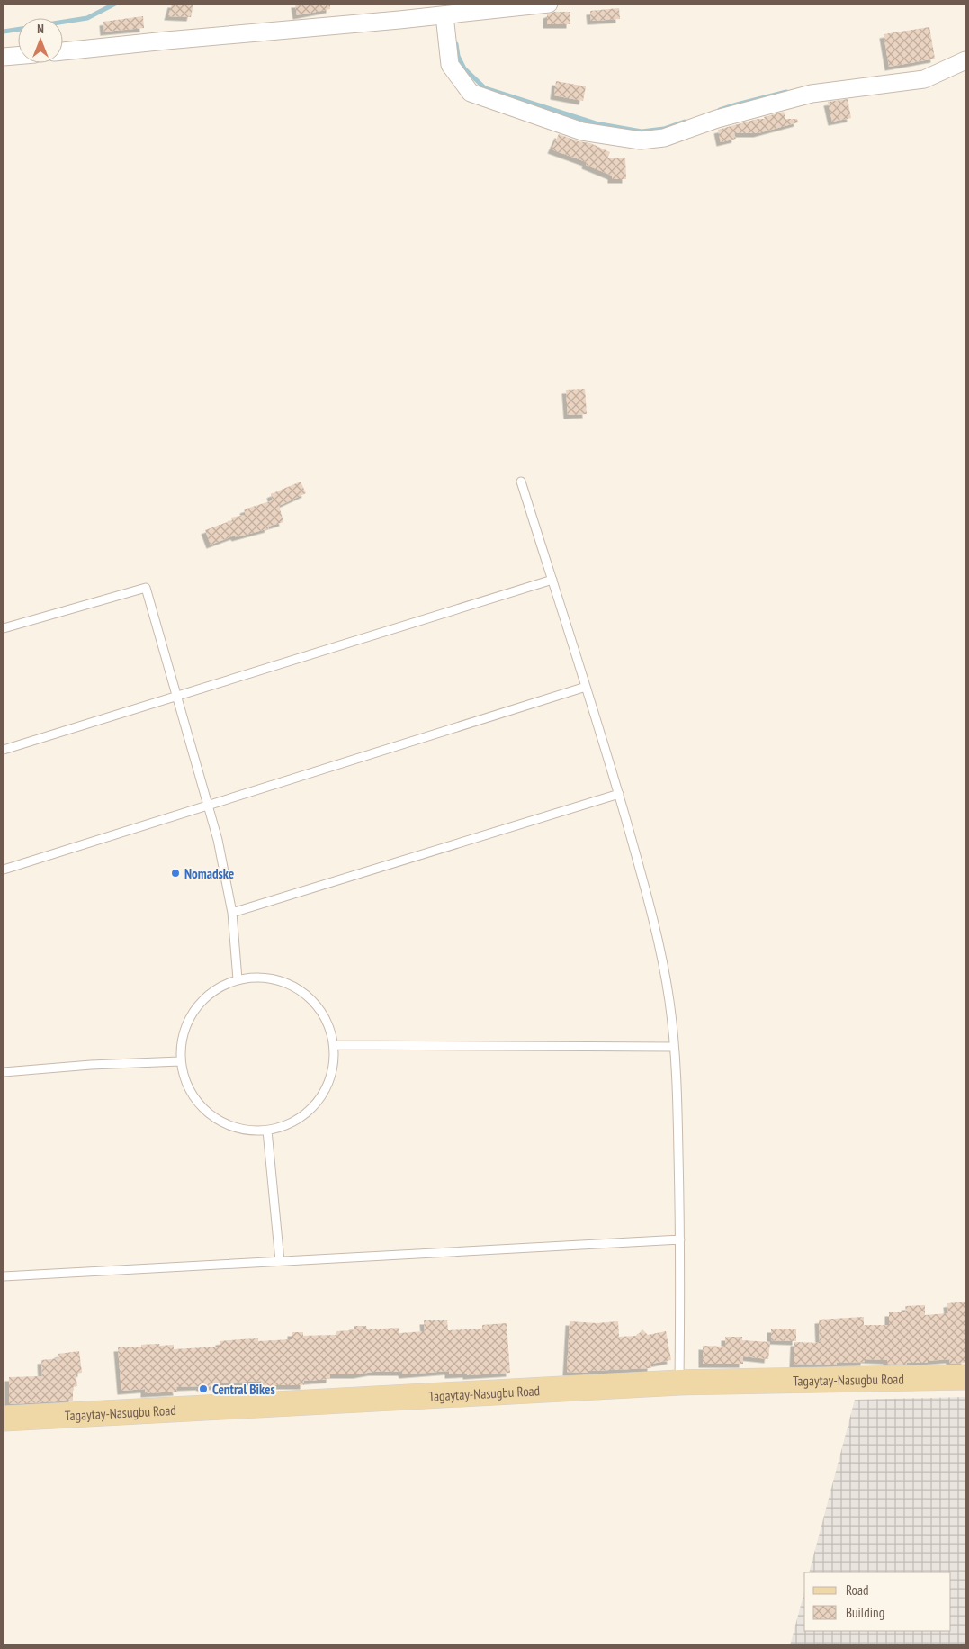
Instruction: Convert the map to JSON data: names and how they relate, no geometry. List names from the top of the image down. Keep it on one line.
{"streets":{"main road":["Tagaytay-Nasugbu Road"]},"places":["Nomadske","Central Bikes"],"legend":["Road","Building"],"north":"top"}
